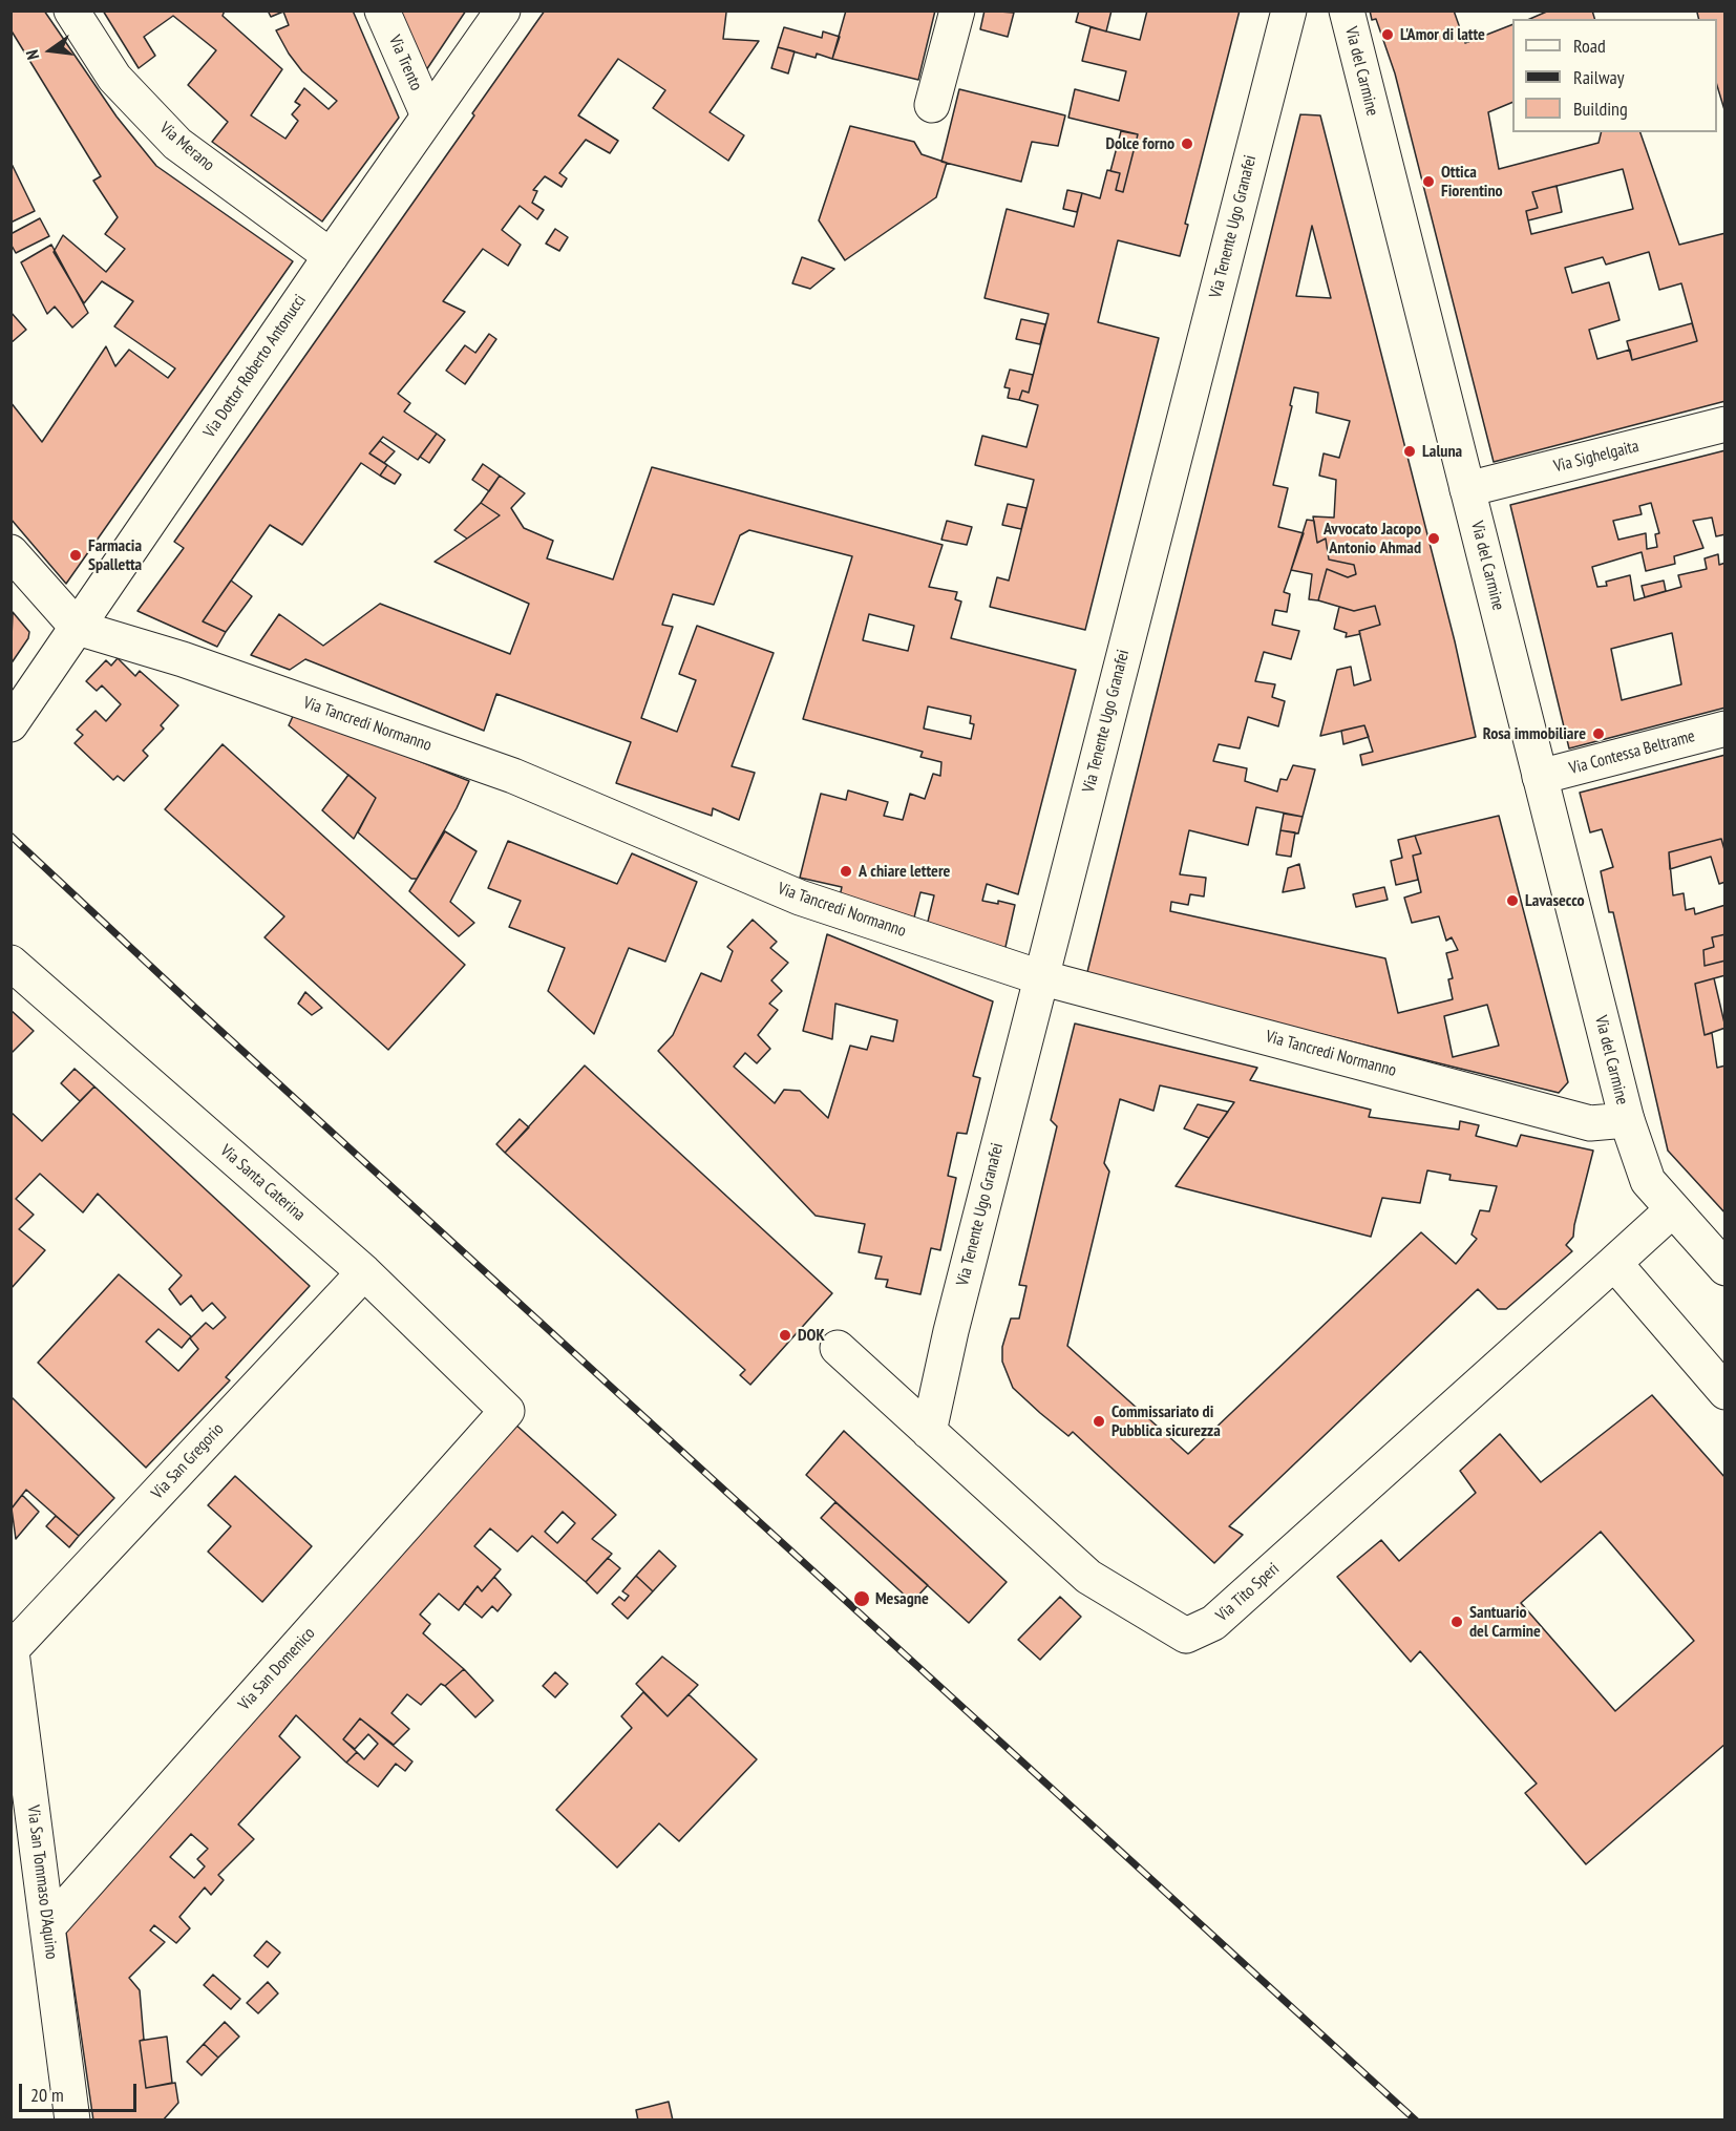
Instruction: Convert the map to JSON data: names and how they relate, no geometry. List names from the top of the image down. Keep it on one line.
{"streets":{"street":["Via Trento","Via del Carmine","Via Merano","Via Tenente Ugo Granafei","Via Dottor Roberto Antonucci","Via Sighelgaita","Via Tancredi Normanno","Via Contessa Beltrame","Via Santa Caterina","Via San Gregorio","Via Tito Speri","Via San Domenico","Via San Tommaso D'Aquino"]},"crossings":[["Via Trento","Via Dottor Roberto Antonucci"],["Via del Carmine","Via Sighelgaita"],["Via del Carmine","Via Tancredi Normanno"],["Via del Carmine","Via Contessa Beltrame"],["Via Merano","Via Dottor Roberto Antonucci"],["Via Tenente Ugo Granafei","Via Tancredi Normanno"],["Via Tenente Ugo Granafei","Via Tito Speri"],["Via Dottor Roberto Antonucci","Via Tancredi Normanno"],["Via Santa Caterina","Via San Gregorio"],["Via Santa Caterina","Via San Domenico"],["Via San Gregorio","Via San Tommaso D'Aquino"],["Via San Domenico","Via San Tommaso D'Aquino"]],"places":["L'Amor di latte","Dolce forno","Ottica Fiorentino","Laluna","Avvocato Jacopo Antonio Ahmad","Farmacia Spalletta","Rosa immobiliare","A chiare lettere","Lavasecco","DOK","Commissariato di Pubblica sicurezza","Mesagne","Santuario del Carmine"],"legend":["Road","Railway","Building"],"scale_bar":"20 m","north":"left"}
